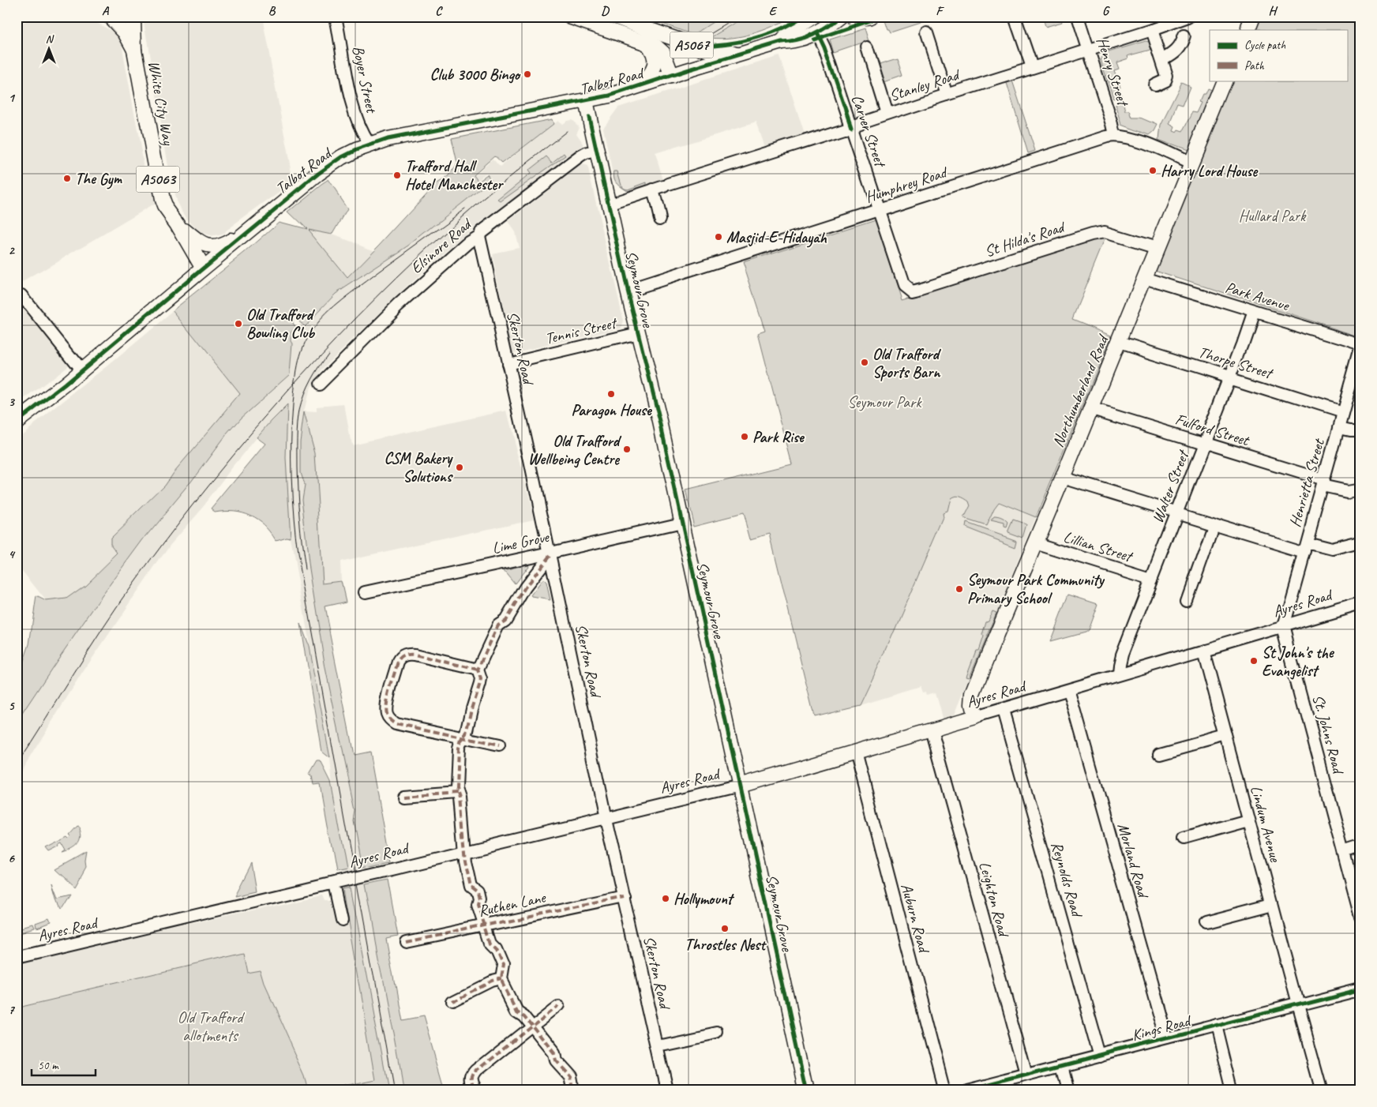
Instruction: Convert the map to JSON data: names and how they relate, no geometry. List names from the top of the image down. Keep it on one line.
{"streets":{"main road":["A5067","Talbot Road","White City Way","A5063","Seymour Grove","Northumberland Road","Ayres Road"],"street":["Henry Street","Boyer Street","Stanley Road","Carver Street","Humphrey Road","St Hilda's Road","Elsinore Road","Park Avenue","Tennis Street","Skerton Road","Thorpe Street","Fulford Street","Henrietta Street","Walter Street","Lime Grove","Lillian Street","St. Johns Road","Lindum Avenue","Morland Road","Reynolds Road","Leighton Road","Ruthen Lane","Auburn Road","Kings Road"]},"crossings":[["A5067","Talbot Road"],["Henry Street","Stanley Road"],["Henry Street","Humphrey Road"],["Boyer Street","Talbot Road"],["Talbot Road","White City Way"],["Talbot Road","Carver Street"],["Talbot Road","Seymour Grove"],["Stanley Road","Carver Street"],["Stanley Road","Seymour Grove"],["Carver Street","Humphrey Road"],["Carver Street","St Hilda's Road"],["Humphrey Road","Seymour Grove"],["Humphrey Road","Northumberland Road"],["St Hilda's Road","Northumberland Road"],["Elsinore Road","Seymour Grove"],["Elsinore Road","Skerton Road"],["Seymour Grove","Tennis Street"],["Seymour Grove","Lime Grove"],["Seymour Grove","Ayres Road"],["Park Avenue","Northumberland Road"],["Park Avenue","Walter Street"],["Tennis Street","Skerton Road"],["Skerton Road","Lime Grove"],["Skerton Road","Ayres Road"],["Skerton Road","Ruthen Lane"],["Thorpe Street","Northumberland Road"],["Thorpe Street","Henrietta Street"],["Thorpe Street","Walter Street"],["Northumberland Road","Fulford Street"],["Northumberland Road","Lillian Street"],["Northumberland Road","Ayres Road"],["Fulford Street","Henrietta Street"],["Fulford Street","Walter Street"],["Henrietta Street","Ayres Road"],["Henrietta Street","St. Johns Road"],["Walter Street","Lillian Street"],["Walter Street","Ayres Road"],["Ayres Road","St. Johns Road"],["Ayres Road","Lindum Avenue"],["Ayres Road","Morland Road"],["Ayres Road","Reynolds Road"],["Ayres Road","Leighton Road"],["Ayres Road","Auburn Road"],["Lindum Avenue","Kings Road"],["Morland Road","Kings Road"],["Reynolds Road","Kings Road"],["Leighton Road","Kings Road"]],"parks":["Hullard Park","Seymour Park","Old Trafford allotments"],"places":["Club 3000 Bingo","Harry Lord House","Trafford Hall Hotel Manchester","The Gym","Masjid-E-Hidayah","Old Trafford Bowling Club","Old Trafford Sports Barn","Paragon House","Park Rise","Old Trafford Wellbeing Centre","CSM Bakery Solutions","Seymour Park Community Primary School","St John's the Evangelist","Hollymount","Throstles Nest"],"legend":["Cycle path","Path"],"scale_bar":"50 m","north":"top","grid":{"columns":["A","B","C","D","E","F","G","H"],"rows":["1","2","3","4","5","6","7"]}}
